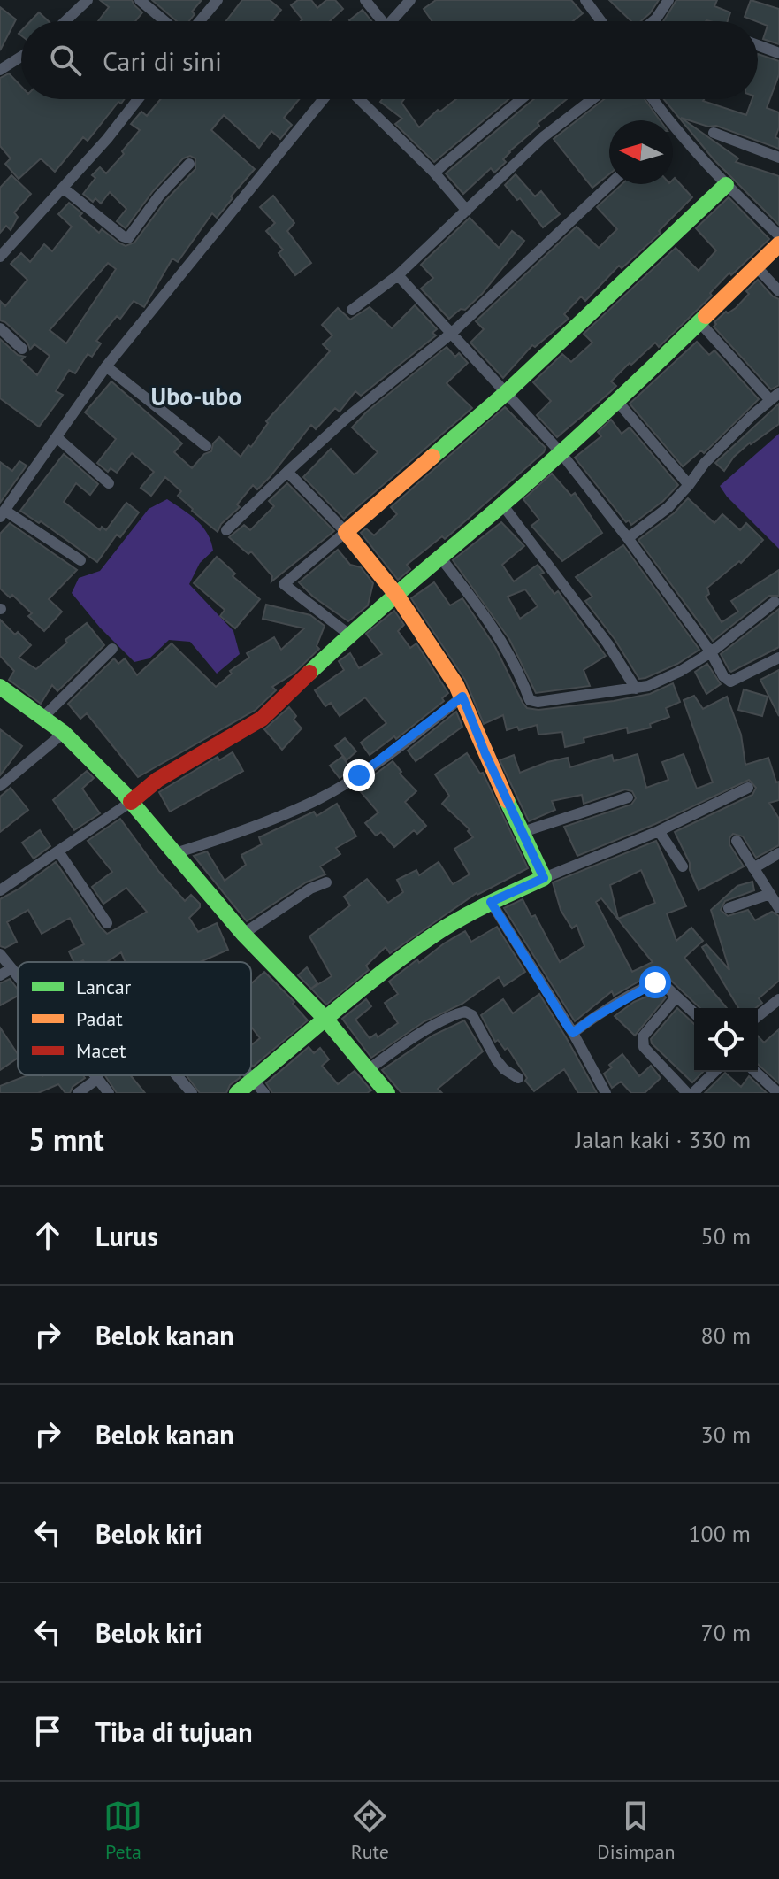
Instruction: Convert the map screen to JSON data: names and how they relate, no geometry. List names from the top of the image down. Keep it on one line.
{"districts":["Ubo-ubo"],"legend":["Lancar","Padat","Macet"],"north":"left","page":{"search":"Cari di sini","heading":["5 mnt","Jalan kaki · 330 m"],"list":[["Lurus","50 m"],["Belok kanan","80 m"],["Belok kanan","30 m"],["Belok kiri","100 m"],["Belok kiri","70 m"],"Tiba di tujuan"],"nav":["Peta","Rute","Disimpan"]}}
